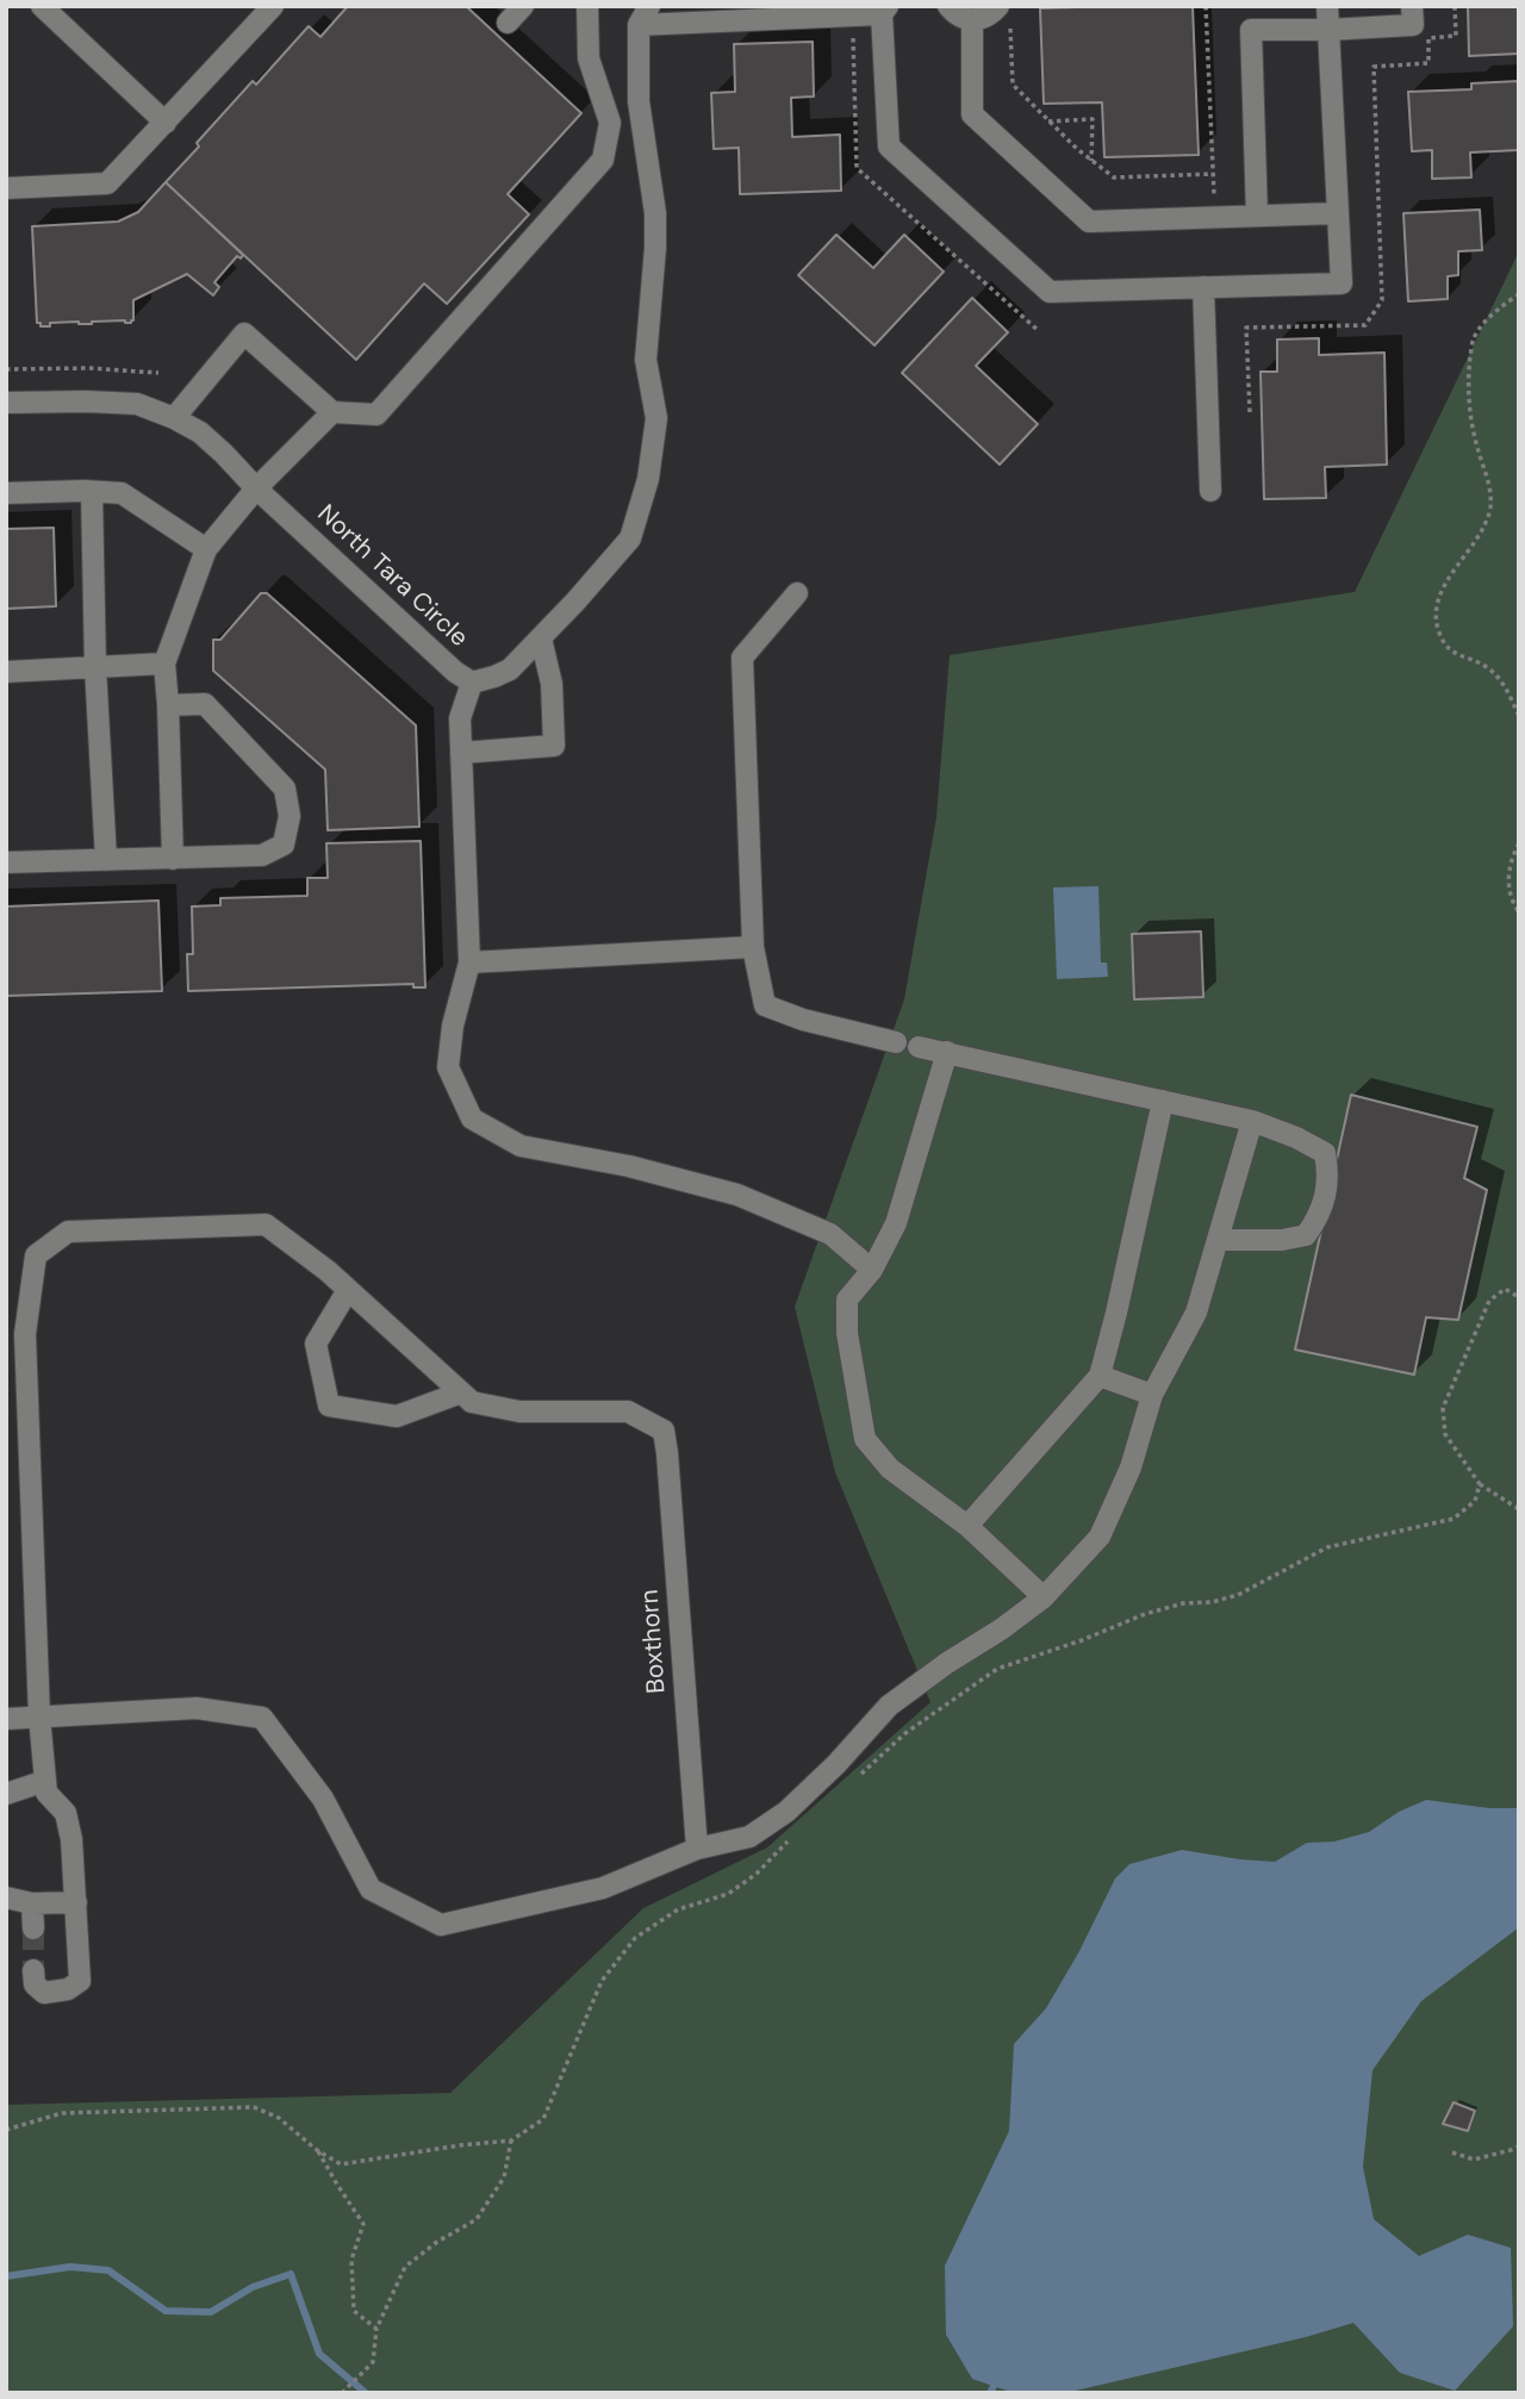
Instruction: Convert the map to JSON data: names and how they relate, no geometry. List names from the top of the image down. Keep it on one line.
{"streets":{"street":["North Tara Circle","Boxthorn"]}}
